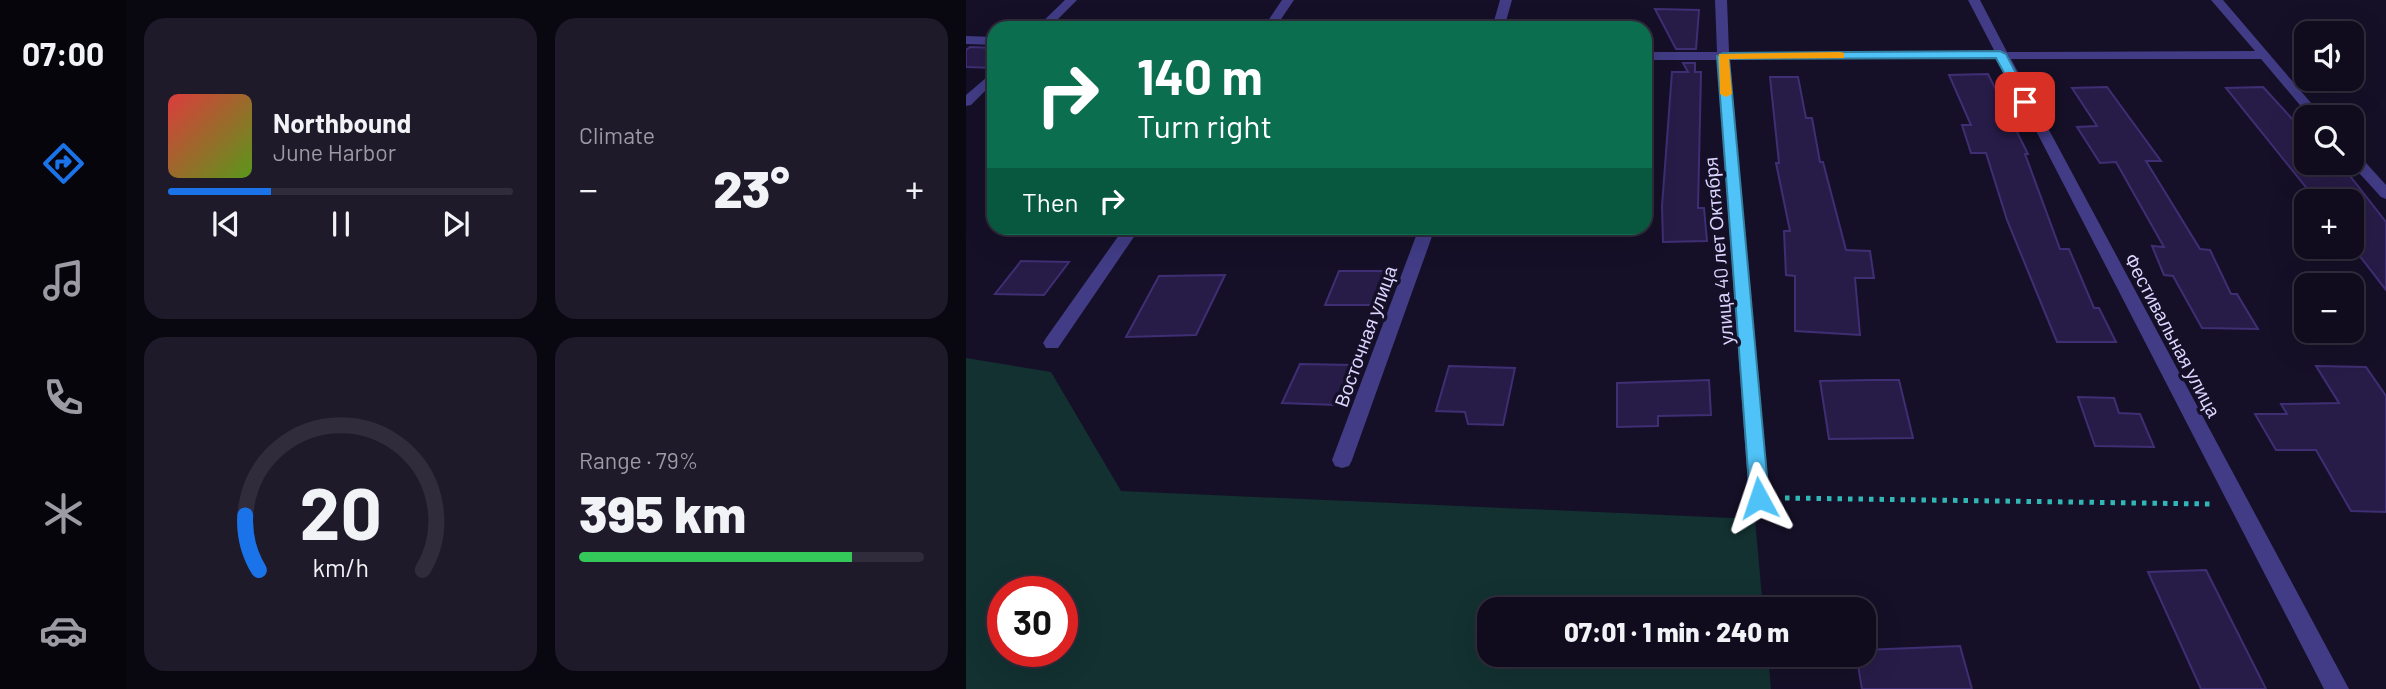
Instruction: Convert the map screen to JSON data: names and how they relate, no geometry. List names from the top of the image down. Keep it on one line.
{"streets":{"street":["улица 40 лет Октября","Фестивальная улица","Восточная улица"]},"page":{"tabs":"07:00","tile":["Climate",["Range · 79%","395 km"]],"map_buttons":["+","−"],"turn":["140 m","Turn right"],"song":["Northbound","June Harbor"],"heat":["−","23°","+"],"then":"Then","limit":"30","trip":"07:01 · 1 min · 240 m","gauge":["20","km/h"]}}
